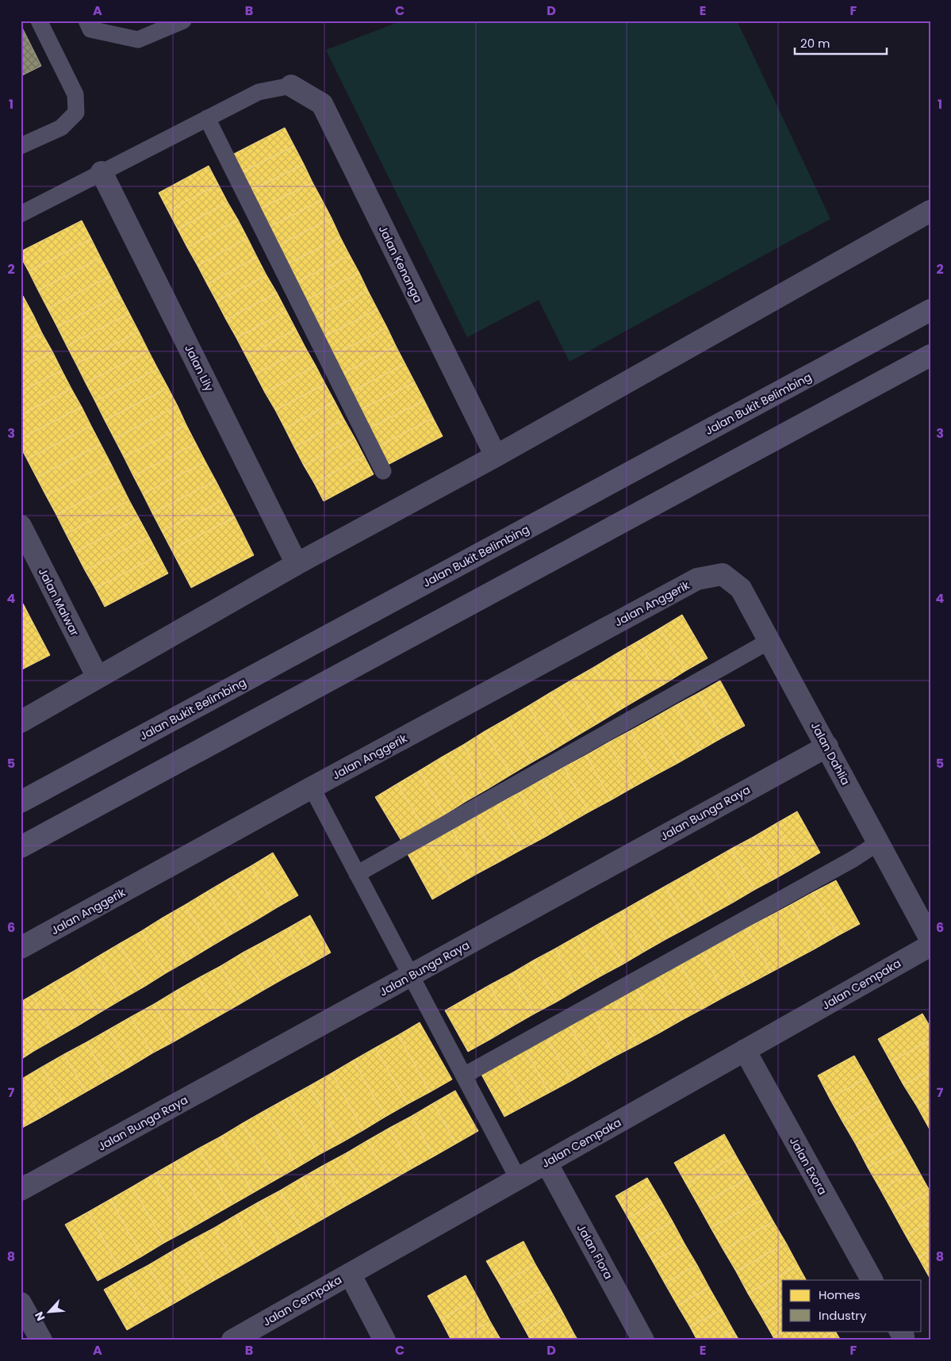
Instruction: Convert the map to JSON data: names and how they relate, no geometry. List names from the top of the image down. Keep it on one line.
{"streets":{"main road":["Jalan Bukit Belimbing"],"street":["Jalan Kenanga","Jalan Lily","Jalan Malwar","Jalan Anggerik","Jalan Dahlia","Jalan Bunga Raya","Jalan Cempaka","Jalan Exora","Jalan Flora"]},"crossings":[["Jalan Anggerik","Jalan Dahlia"],["Jalan Dahlia","Jalan Bunga Raya"],["Jalan Cempaka","Jalan Exora"],["Jalan Cempaka","Jalan Flora"]],"legend":["Homes","Industry"],"scale_bar":"20 m","north":"bottom left","grid":{"columns":["A","B","C","D","E","F"],"rows":["1","2","3","4","5","6","7","8"]}}
